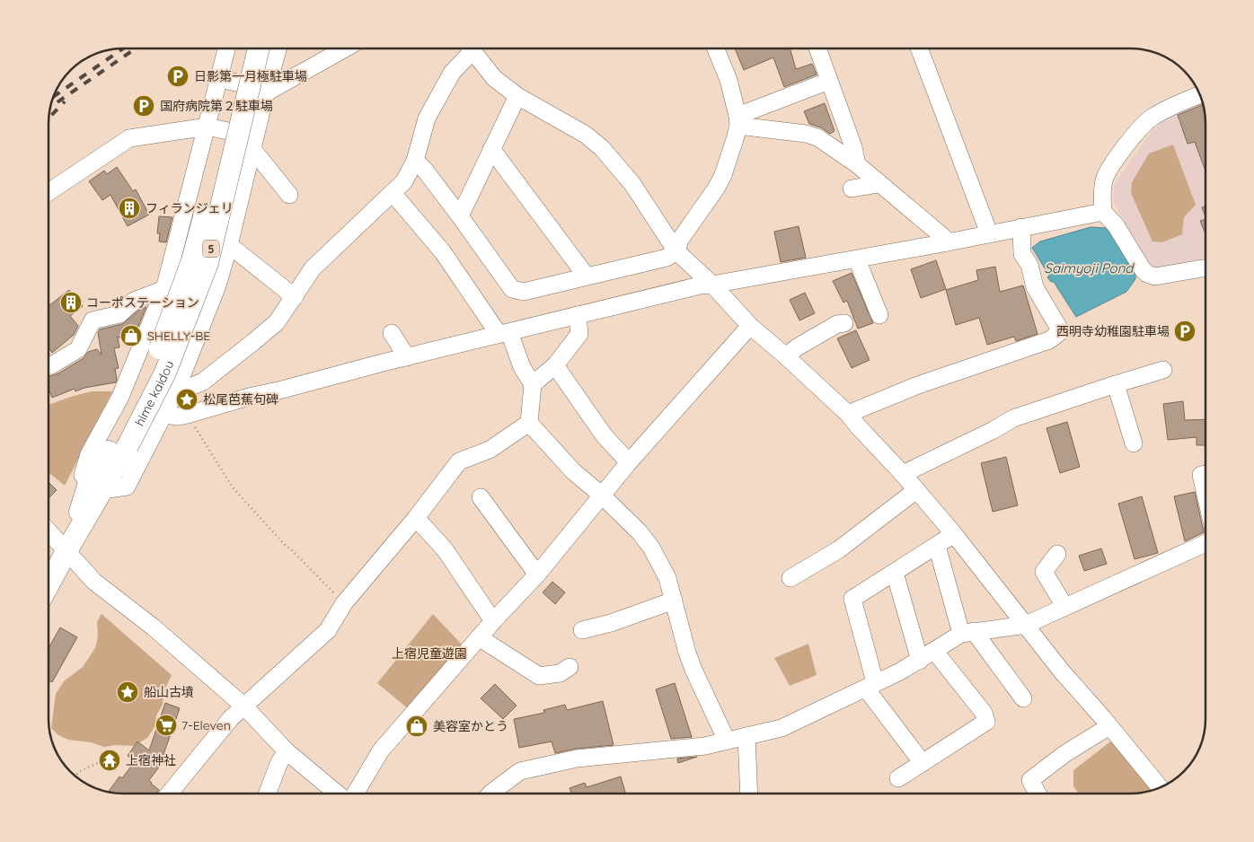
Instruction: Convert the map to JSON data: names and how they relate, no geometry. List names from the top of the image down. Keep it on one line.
{"streets":{"main road":["5","hime kaidou"]},"water":["Saimyoji Pond"],"parks":["上宿児童遊園"],"places":{"parking":["日影第一月極駐車場","国府病院第２駐車場","西明寺幼稚園駐車場"],"building":["フィランジェリ","コーポステーション"],"shop":["SHELLY-BE","美容室かとう"],"place":["松尾芭蕉句碑","船山古墳"],"supermarket":["7-Eleven"],"temple":["上宿神社"]}}
